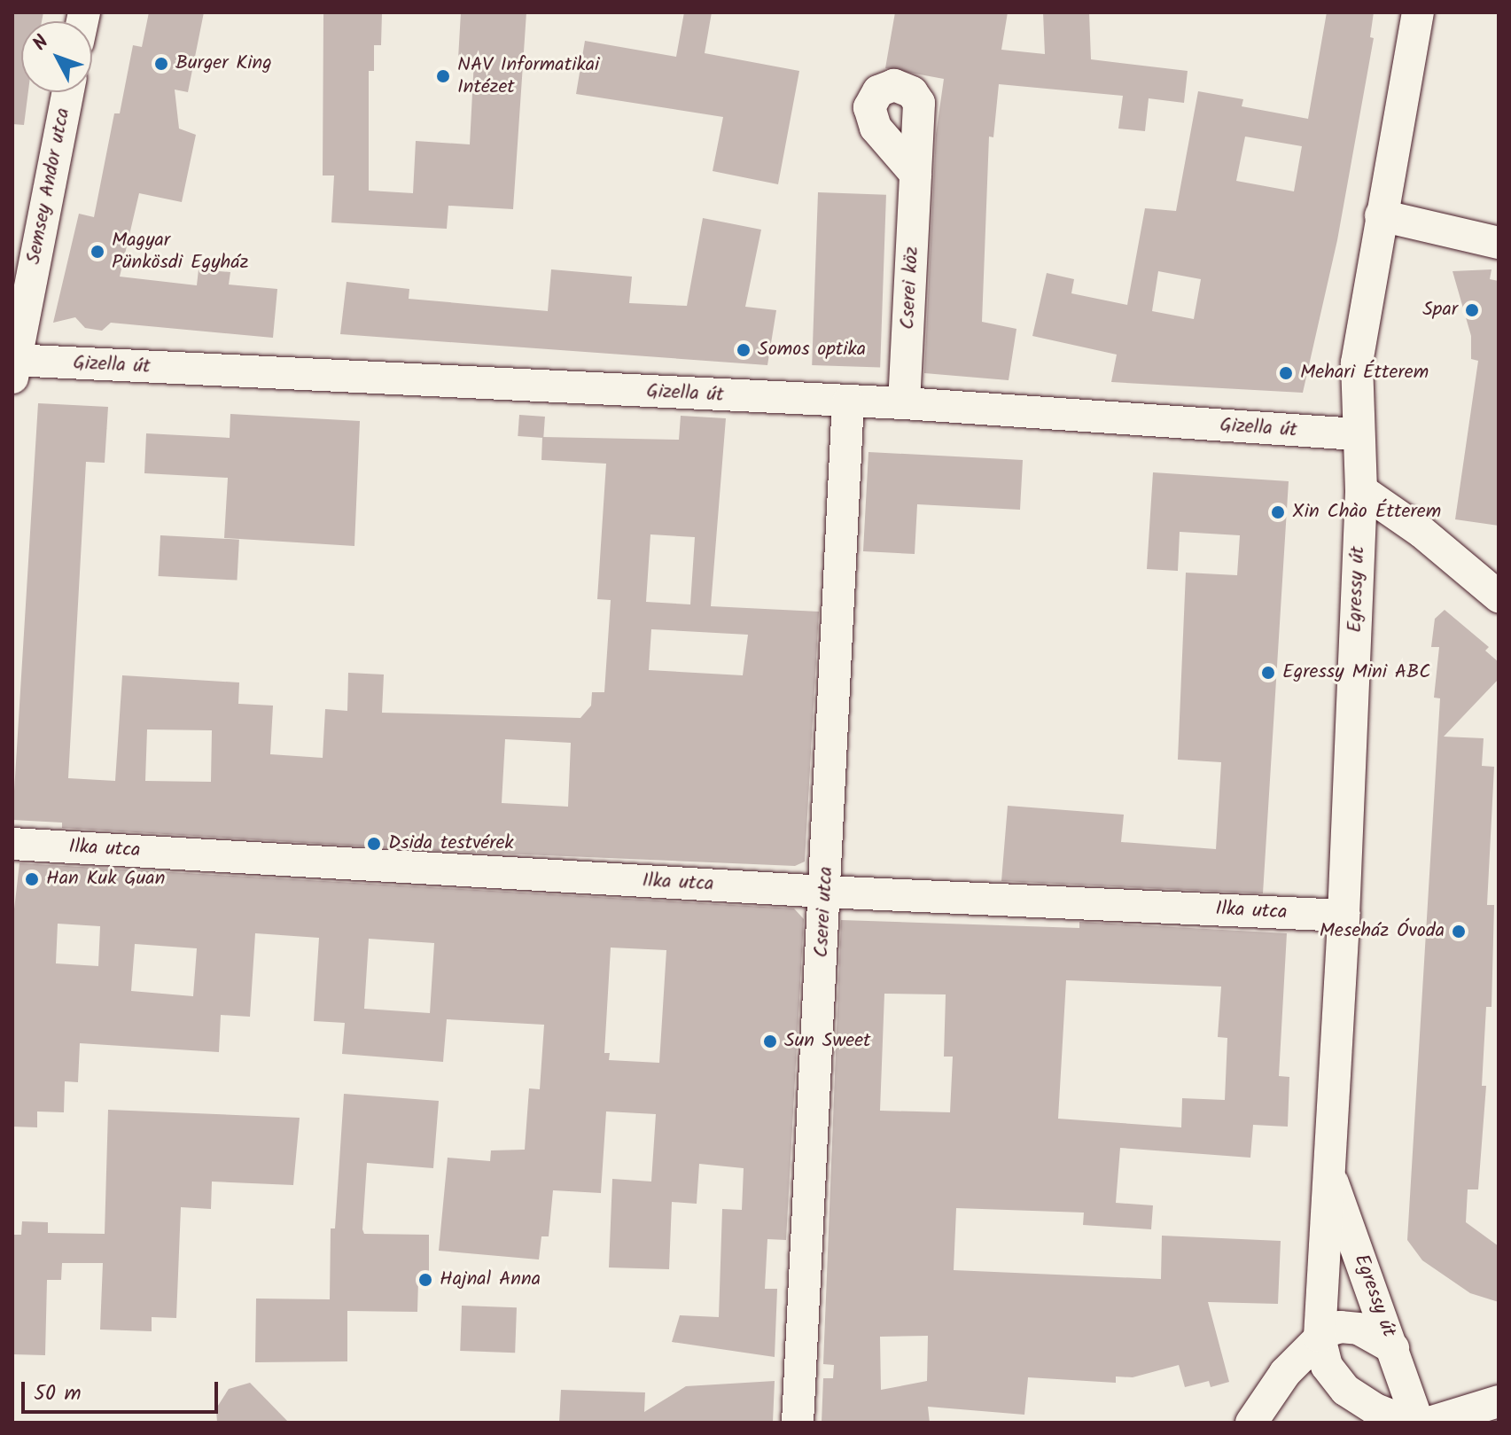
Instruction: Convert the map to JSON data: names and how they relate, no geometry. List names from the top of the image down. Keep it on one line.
{"streets":{"street":["Semsey Andor utca","Cserei köz","Gizella út","Egressy út","Ilka utca","Cserei utca"]},"crossings":[["Semsey Andor utca","Gizella út"],["Cserei köz","Gizella út"],["Gizella út","Egressy út"],["Gizella út","Cserei utca"],["Egressy út","Ilka utca"],["Ilka utca","Cserei utca"]],"places":["Burger King","NAV Informatikai Intézet","Magyar Pünkösdi Egyház","Spar","Somos optika","Mehari Étterem","Xin Chào Étterem","Egressy Mini ABC","Dsida testvérek","Han Kuk Guan","Meseház Óvoda","Sun Sweet","Hajnal Anna"],"scale_bar":"50 m","north":"top left"}
